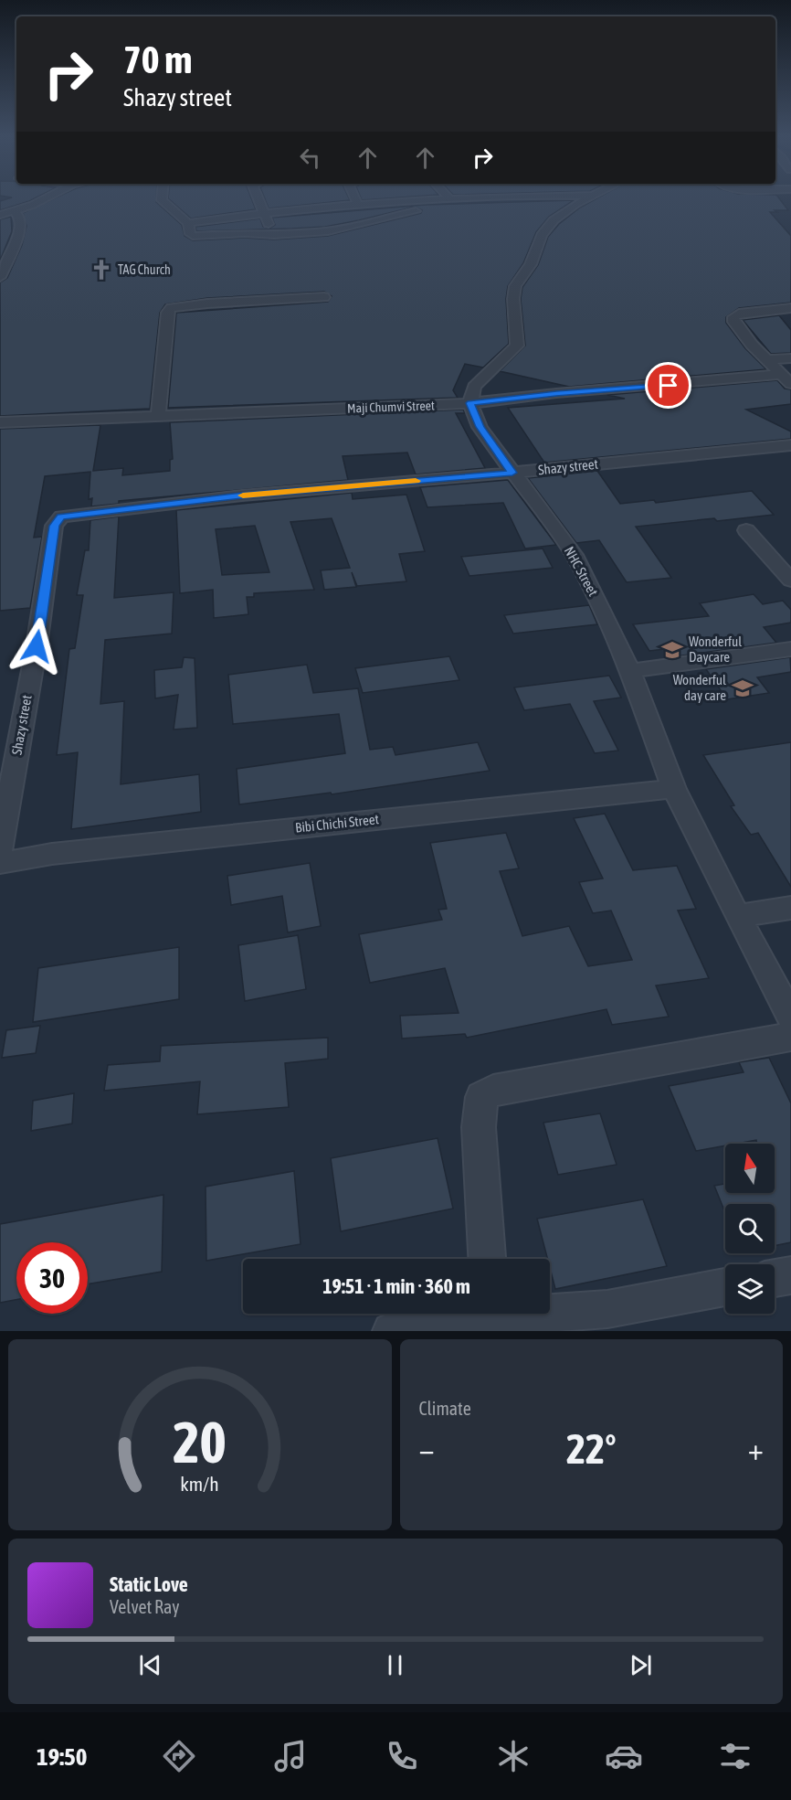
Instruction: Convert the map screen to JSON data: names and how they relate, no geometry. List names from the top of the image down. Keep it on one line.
{"streets":{"street":["Maji Chumvi Street","Shazy street","NHC Street","Bibi Chichi Street"]},"crossings":[["Maji Chumvi Street","NHC Street"],["Shazy street","NHC Street"],["NHC Street","Bibi Chichi Street"]],"places":{"church":["TAG Church"],"school or university":["Wonderful Daycare","Wonderful day care"]},"north":"top","page":{"turn":["70 m","Shazy street"],"limit":"30","trip":"19:51 · 1 min · 360 m","tile":"Climate","heat":["−","22°","+"],"song":["Static Love","Velvet Ray"],"tabs":"19:50","gauge":["20","km/h"]}}
